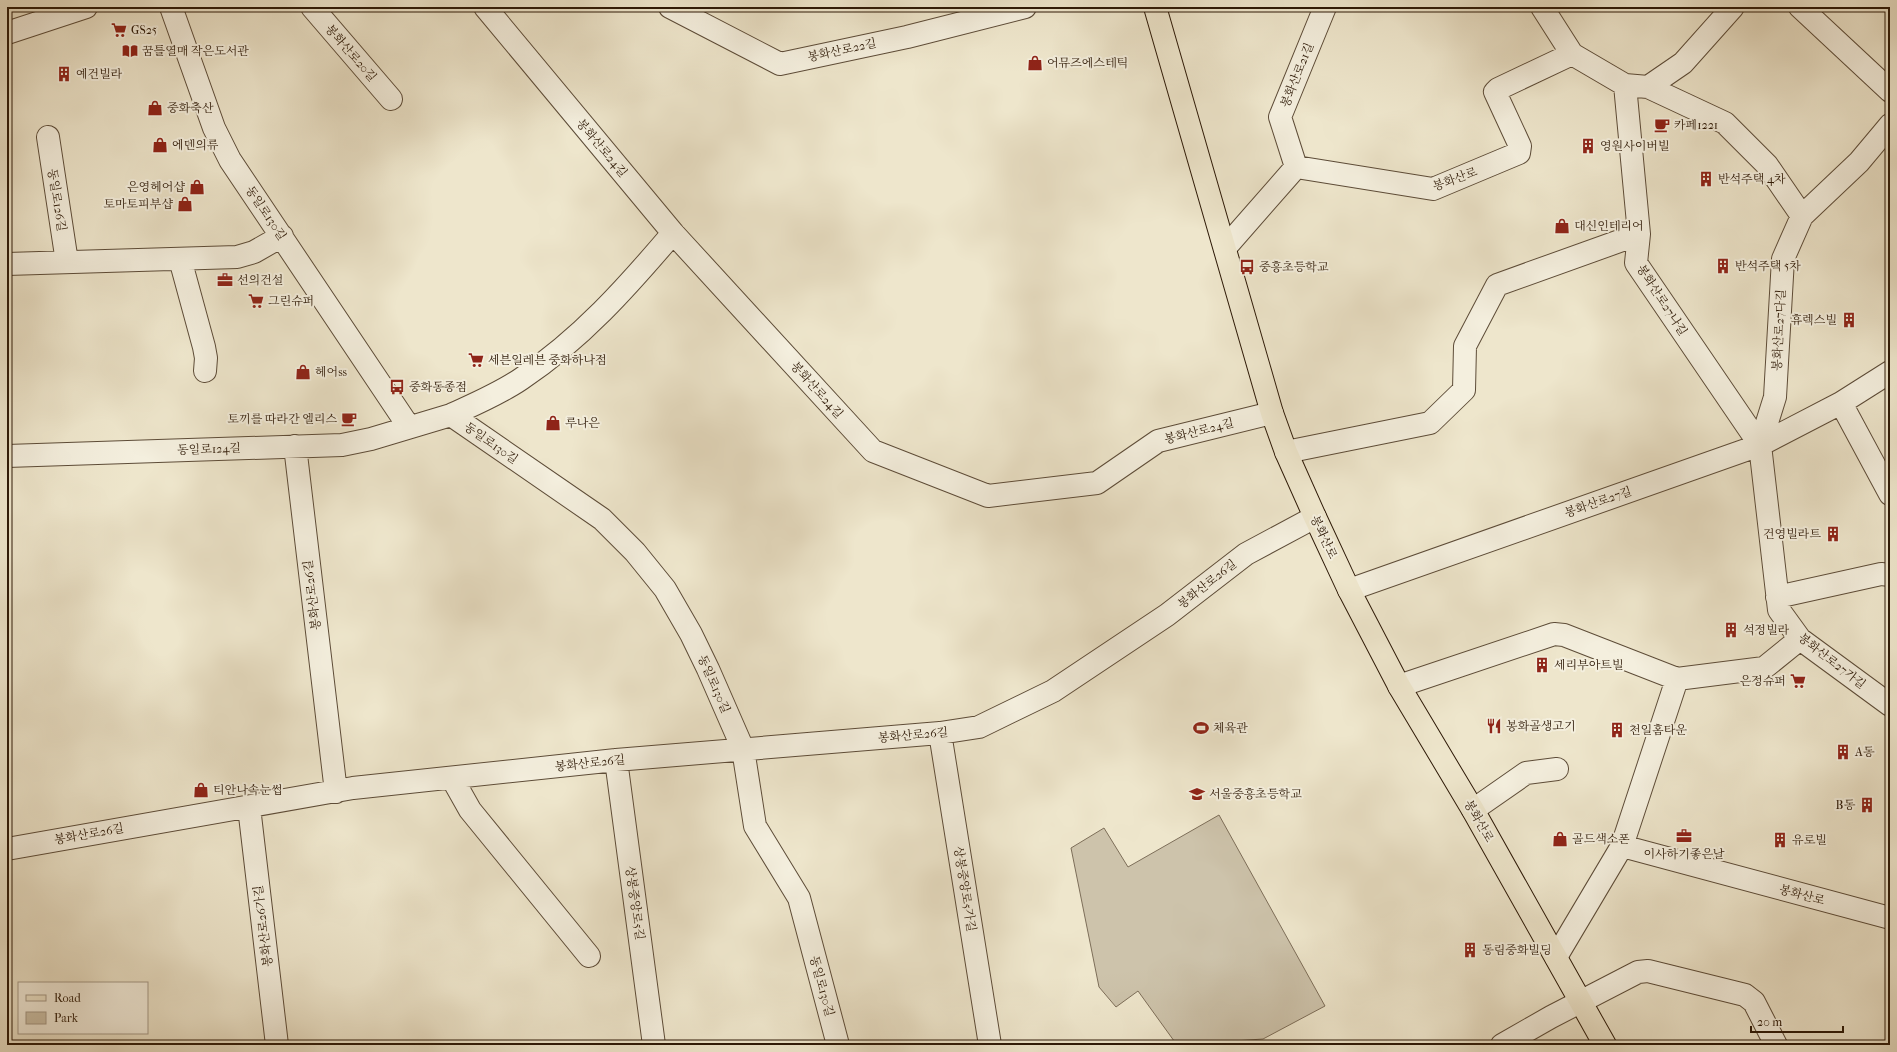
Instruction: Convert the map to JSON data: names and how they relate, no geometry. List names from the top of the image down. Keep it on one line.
{"streets":{"main road":["봉화산로"],"street":["봉화산로22길","봉화산로20길","봉화산로21길","봉화산로24길","동일로126길","동일로130길","봉화산로27나길","봉화산로27다길","동일로124길","봉화산로27길","봉화산로26길","봉화산로27가길","상봉중앙로5가길","상봉중앙로5길","봉화산로26가길"]},"crossings":[["봉화산로21길","봉화산로"],["봉화산로24길","봉화산로"],["봉화산로24길","동일로130길"],["봉화산로","봉화산로27길"],["봉화산로","봉화산로26길"],["동일로130길","동일로124길"],["동일로130길","봉화산로26길"],["봉화산로27나길","봉화산로27다길"],["봉화산로27나길","봉화산로27길"],["봉화산로27나길","봉화산로27가길"],["봉화산로27다길","봉화산로27길"],["봉화산로27다길","봉화산로27가길"],["동일로124길","봉화산로26길"],["봉화산로27길","봉화산로27가길"],["봉화산로26길","상봉중앙로5가길"],["봉화산로26길","상봉중앙로5길"],["봉화산로26길","봉화산로26가길"]],"places":{"supermarket":["GS25","그린슈퍼","세븐일레븐 중화하나점","은정슈퍼"],"library":["꿈틀열매 작은도서관"],"shop":["어뮤즈에스테틱","중화축산","에덴의류","은영헤어샵","토마토피부샵","대신인테리어","헤어ss","루나은","티안나속눈썹","골드색소폰"],"building":["예건빌라","영원사이버빌","반석주택 4차","반석주택 5차","휴렉스빌","건영빌라트","석정빌라","세리부아트빌","천일홈타운","A동","B동","유로빌","동림중화빌딩"],"cafe":["카페1221","토끼를 따라간 엘리스"],"bus stop":["중흥초등학교","중화동종점"],"office":["선의건설","이사하기좋은날"],"restaurant":["봉화골생고기"],"sports":["체육관"],"school or university":["서울중흥초등학교"]},"legend":["Road","Park"],"scale_bar":"20 m"}
